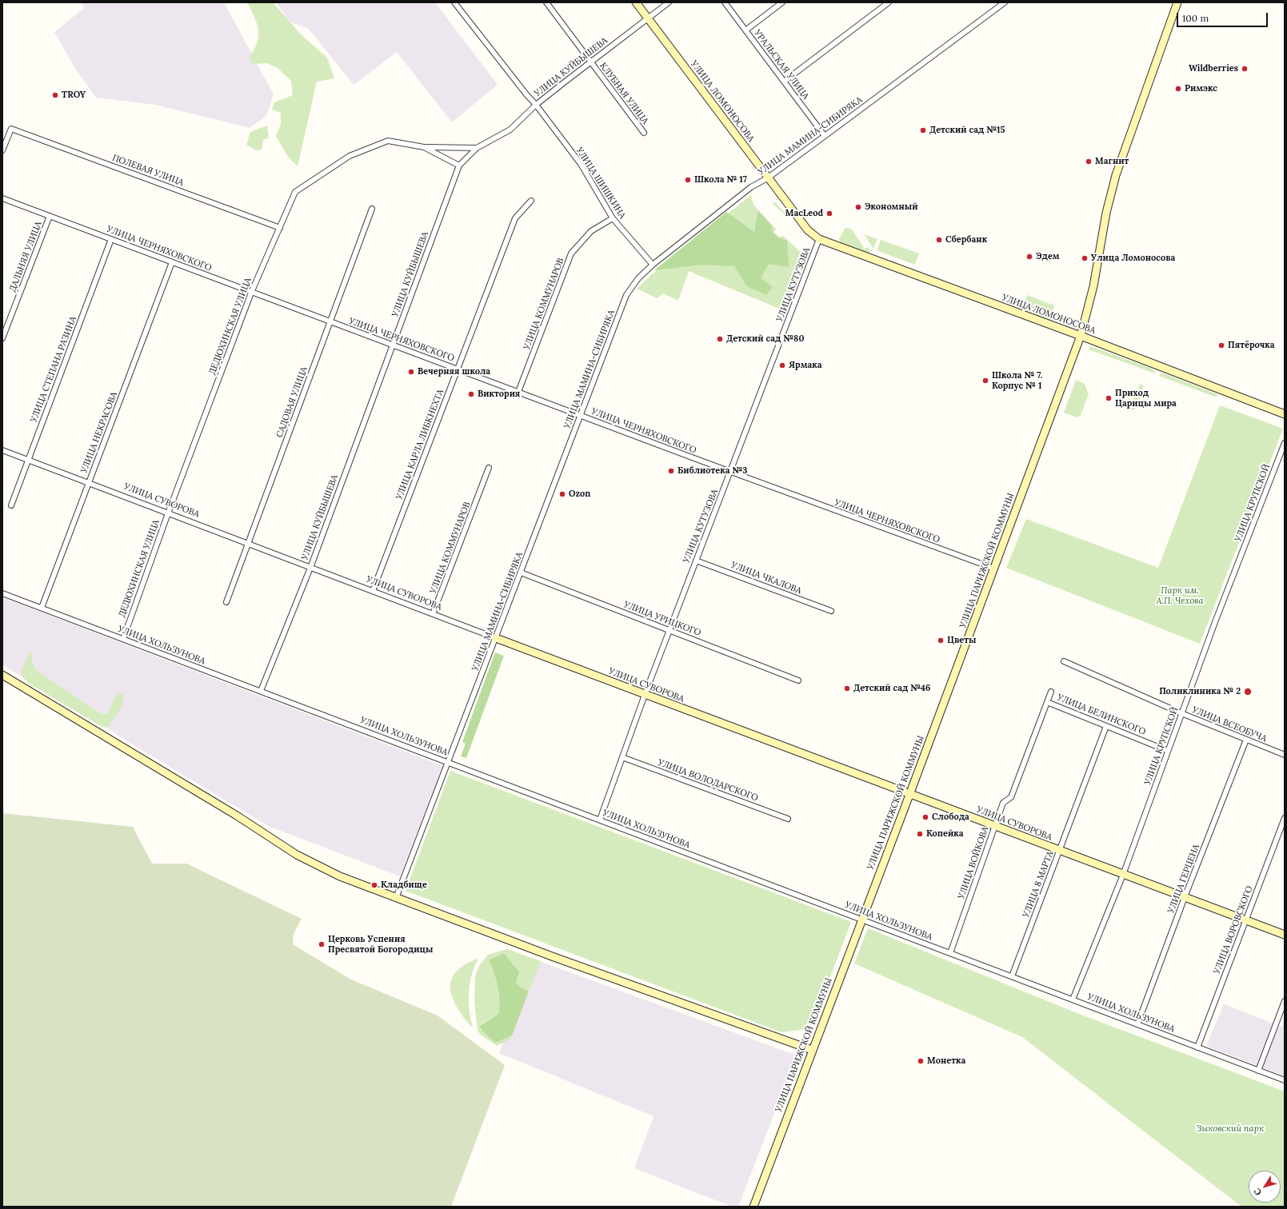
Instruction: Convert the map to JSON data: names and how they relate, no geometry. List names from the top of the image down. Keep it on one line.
{"streets":{"main road":["УЛИЦА ЛОМОНОСОВА","УЛИЦА СУВОРОВА","УЛИЦА ПАРИЖСКОЙ КОММУНЫ"],"street":["УРАЛЬСКАЯ УЛИЦА","УЛИЦА КУЙБЫШЕВА","КЛУБНАЯ УЛИЦА","УЛИЦА МАМИНА-СИБИРЯКА","ПОЛЕВАЯ УЛИЦА","УЛИЦА ШИШКИНА","УЛИЦА ЧЕРНЯХОВСКОГО","ДАЛЬНЯЯ УЛИЦА","УЛИЦА КУТУЗОВА","УЛИЦА КОММУНАРОВ","ДЕДЮХИНСКАЯ УЛИЦА","УЛИЦА СТЕПАНА РАЗИНА","САДОВАЯ УЛИЦА","УЛИЦА НЕКРАСОВА","УЛИЦА КАРЛА ЛИБКНЕХТА","УЛИЦА КРУПСКОЙ","УЛИЦА ЧКАЛОВА","УЛИЦА УРИЦКОГО","УЛИЦА ХОЛЬЗУНОВА","УЛИЦА БЕЛИНСКОГО","УЛИЦА ВСЕОБУЧА","УЛИЦА ВОЛОДАРСКОГО","УЛИЦА ВОЙКОВА","УЛИЦА ГЕРЦЕНА","УЛИЦА 8 МАРТА","УЛИЦА ВОРОВСКОГО"]},"crossings":[["УРАЛЬСКАЯ УЛИЦА","УЛИЦА МАМИНА-СИБИРЯКА"],["УЛИЦА КУЙБЫШЕВА","КЛУБНАЯ УЛИЦА"],["УЛИЦА КУЙБЫШЕВА","УЛИЦА ЛОМОНОСОВА"],["УЛИЦА КУЙБЫШЕВА","УЛИЦА ШИШКИНА"],["УЛИЦА КУЙБЫШЕВА","УЛИЦА ЧЕРНЯХОВСКОГО"],["УЛИЦА КУЙБЫШЕВА","ДЕДЮХИНСКАЯ УЛИЦА"],["УЛИЦА КУЙБЫШЕВА","УЛИЦА СУВОРОВА"],["УЛИЦА КУЙБЫШЕВА","УЛИЦА ХОЛЬЗУНОВА"],["УЛИЦА ЛОМОНОСОВА","УЛИЦА МАМИНА-СИБИРЯКА"],["УЛИЦА ЛОМОНОСОВА","УЛИЦА КУТУЗОВА"],["УЛИЦА ЛОМОНОСОВА","УЛИЦА ПАРИЖСКОЙ КОММУНЫ"],["УЛИЦА МАМИНА-СИБИРЯКА","УЛИЦА ШИШКИНА"],["УЛИЦА МАМИНА-СИБИРЯКА","УЛИЦА ЧЕРНЯХОВСКОГО"],["УЛИЦА МАМИНА-СИБИРЯКА","УЛИЦА СУВОРОВА"],["УЛИЦА МАМИНА-СИБИРЯКА","УЛИЦА УРИЦКОГО"],["УЛИЦА МАМИНА-СИБИРЯКА","УЛИЦА ХОЛЬЗУНОВА"],["ПОЛЕВАЯ УЛИЦА","ДЕДЮХИНСКАЯ УЛИЦА"],["УЛИЦА ШИШКИНА","УЛИЦА КОММУНАРОВ"],["УЛИЦА ЧЕРНЯХОВСКОГО","ДАЛЬНЯЯ УЛИЦА"],["УЛИЦА ЧЕРНЯХОВСКОГО","УЛИЦА КУТУЗОВА"],["УЛИЦА ЧЕРНЯХОВСКОГО","УЛИЦА КОММУНАРОВ"],["УЛИЦА ЧЕРНЯХОВСКОГО","ДЕДЮХИНСКАЯ УЛИЦА"],["УЛИЦА ЧЕРНЯХОВСКОГО","УЛИЦА СТЕПАНА РАЗИНА"],["УЛИЦА ЧЕРНЯХОВСКОГО","САДОВАЯ УЛИЦА"],["УЛИЦА ЧЕРНЯХОВСКОГО","УЛИЦА НЕКРАСОВА"],["УЛИЦА ЧЕРНЯХОВСКОГО","УЛИЦА КАРЛА ЛИБКНЕХТА"],["УЛИЦА ЧЕРНЯХОВСКОГО","УЛИЦА ПАРИЖСКОЙ КОММУНЫ"],["УЛИЦА КУТУЗОВА","УЛИЦА СУВОРОВА"],["УЛИЦА КУТУЗОВА","УЛИЦА ЧКАЛОВА"],["УЛИЦА КУТУЗОВА","УЛИЦА УРИЦКОГО"],["УЛИЦА КУТУЗОВА","УЛИЦА ХОЛЬЗУНОВА"],["УЛИЦА КУТУЗОВА","УЛИЦА ВОЛОДАРСКОГО"],["УЛИЦА КОММУНАРОВ","УЛИЦА СУВОРОВА"],["ДЕДЮХИНСКАЯ УЛИЦА","УЛИЦА СУВОРОВА"],["ДЕДЮХИНСКАЯ УЛИЦА","УЛИЦА ХОЛЬЗУНОВА"],["УЛИЦА СТЕПАНА РАЗИНА","УЛИЦА СУВОРОВА"],["САДОВАЯ УЛИЦА","УЛИЦА СУВОРОВА"],["УЛИЦА НЕКРАСОВА","УЛИЦА СУВОРОВА"],["УЛИЦА НЕКРАСОВА","УЛИЦА ХОЛЬЗУНОВА"],["УЛИЦА КАРЛА ЛИБКНЕХТА","УЛИЦА СУВОРОВА"],["УЛИЦА СУВОРОВА","УЛИЦА КРУПСКОЙ"],["УЛИЦА СУВОРОВА","УЛИЦА ПАРИЖСКОЙ КОММУНЫ"],["УЛИЦА СУВОРОВА","УЛИЦА ВОЙКОВА"],["УЛИЦА СУВОРОВА","УЛИЦА ГЕРЦЕНА"],["УЛИЦА СУВОРОВА","УЛИЦА 8 МАРТА"],["УЛИЦА СУВОРОВА","УЛИЦА ВОРОВСКОГО"],["УЛИЦА КРУПСКОЙ","УЛИЦА ХОЛЬЗУНОВА"],["УЛИЦА КРУПСКОЙ","УЛИЦА БЕЛИНСКОГО"],["УЛИЦА КРУПСКОЙ","УЛИЦА ВСЕОБУЧА"],["УЛИЦА ПАРИЖСКОЙ КОММУНЫ","УЛИЦА ХОЛЬЗУНОВА"],["УЛИЦА ХОЛЬЗУНОВА","УЛИЦА ВОЙКОВА"],["УЛИЦА ХОЛЬЗУНОВА","УЛИЦА ГЕРЦЕНА"],["УЛИЦА ХОЛЬЗУНОВА","УЛИЦА 8 МАРТА"],["УЛИЦА ХОЛЬЗУНОВА","УЛИЦА ВОРОВСКОГО"],["УЛИЦА БЕЛИНСКОГО","УЛИЦА ВОЙКОВА"],["УЛИЦА БЕЛИНСКОГО","УЛИЦА 8 МАРТА"],["УЛИЦА ВСЕОБУЧА","УЛИЦА ГЕРЦЕНА"]],"parks":["Парк им. А.П. Чехова","Зыковский парк"],"places":["Wildberries","Римэкс","TROY","Детский сад №15","Магнит","Школа № 17","Экономный","MacLeod","Сбербанк","Эдем","Улица Ломоносова","Детский сад №80","Пятёрочка","Ярмака","Вечерняя школа","Школа № 7. Корпус № 1","Виктория","Приход Царицы мира","Библиотека №3","Ozon","Цветы","Детский сад №46","Поликлиника № 2","Слобода","Копейка","Кладбище","Церковь Успения Пресвятой Богородицы","Монетка"],"scale_bar":"100 m","north":"bottom left"}
